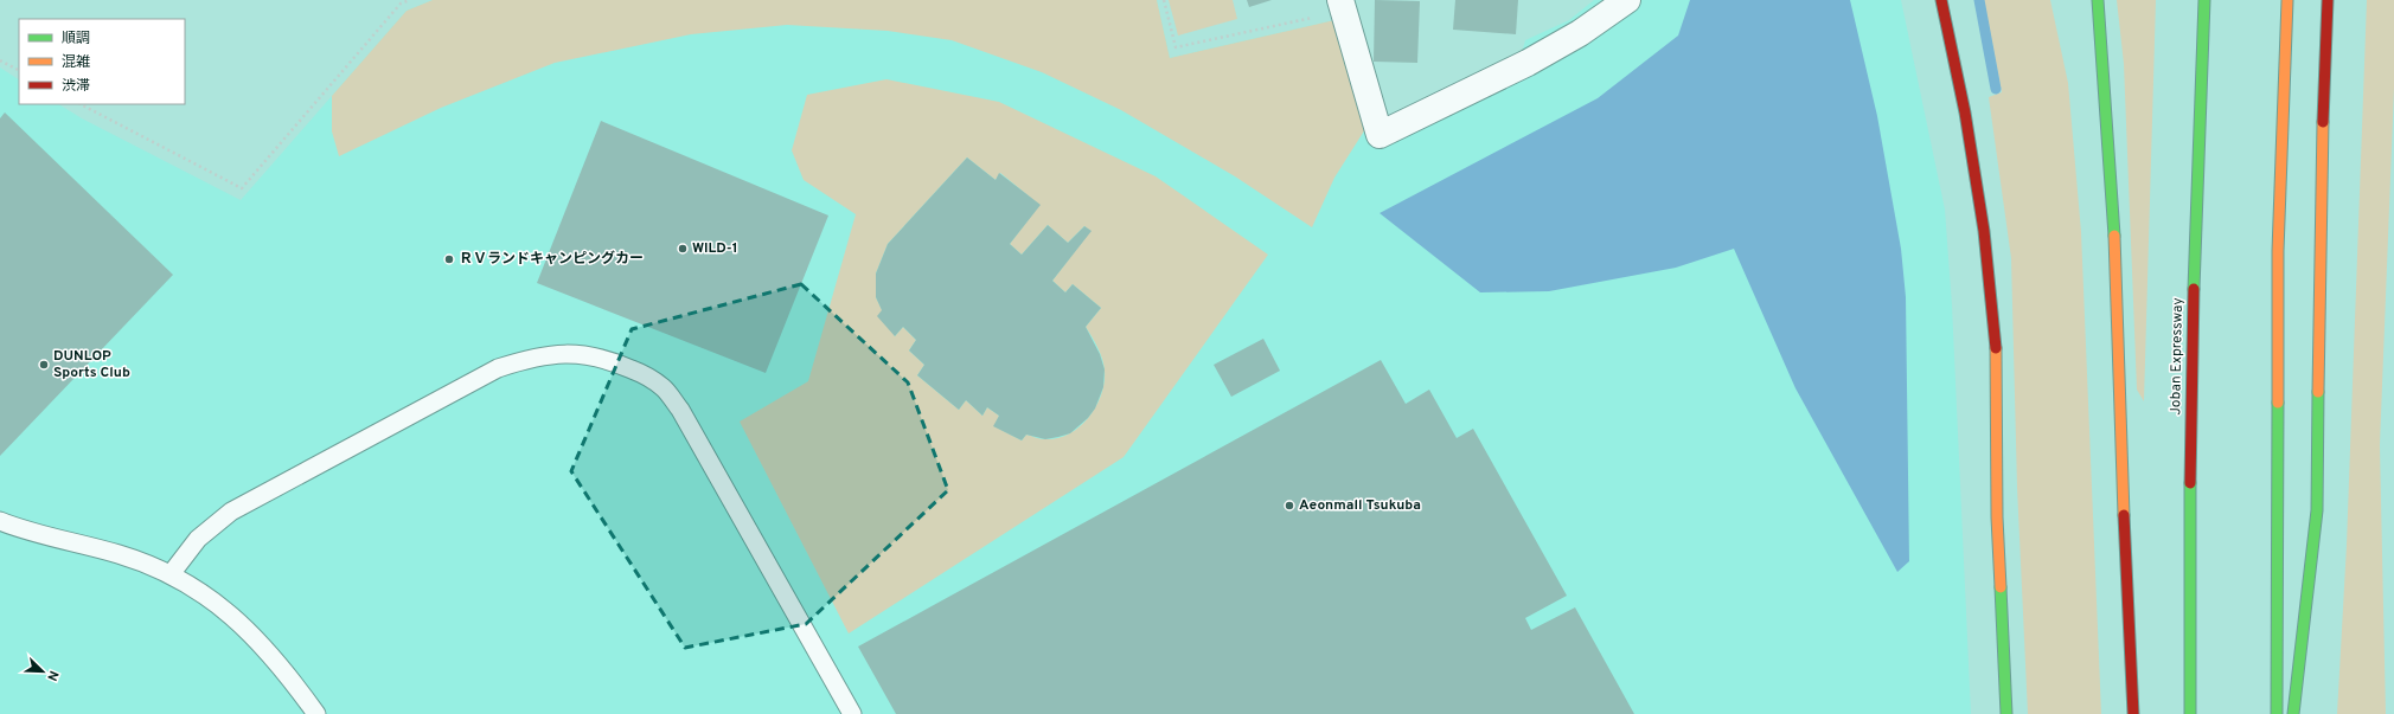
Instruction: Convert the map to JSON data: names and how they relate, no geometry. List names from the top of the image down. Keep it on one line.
{"streets":{"main road":["Joban Expressway"]},"places":["WILD-1","ＲＶランドキャンピングカー","DUNLOP Sports Club","Aeonmall Tsukuba"],"legend":["順調","混雑","渋滞"],"north":"bottom right"}
